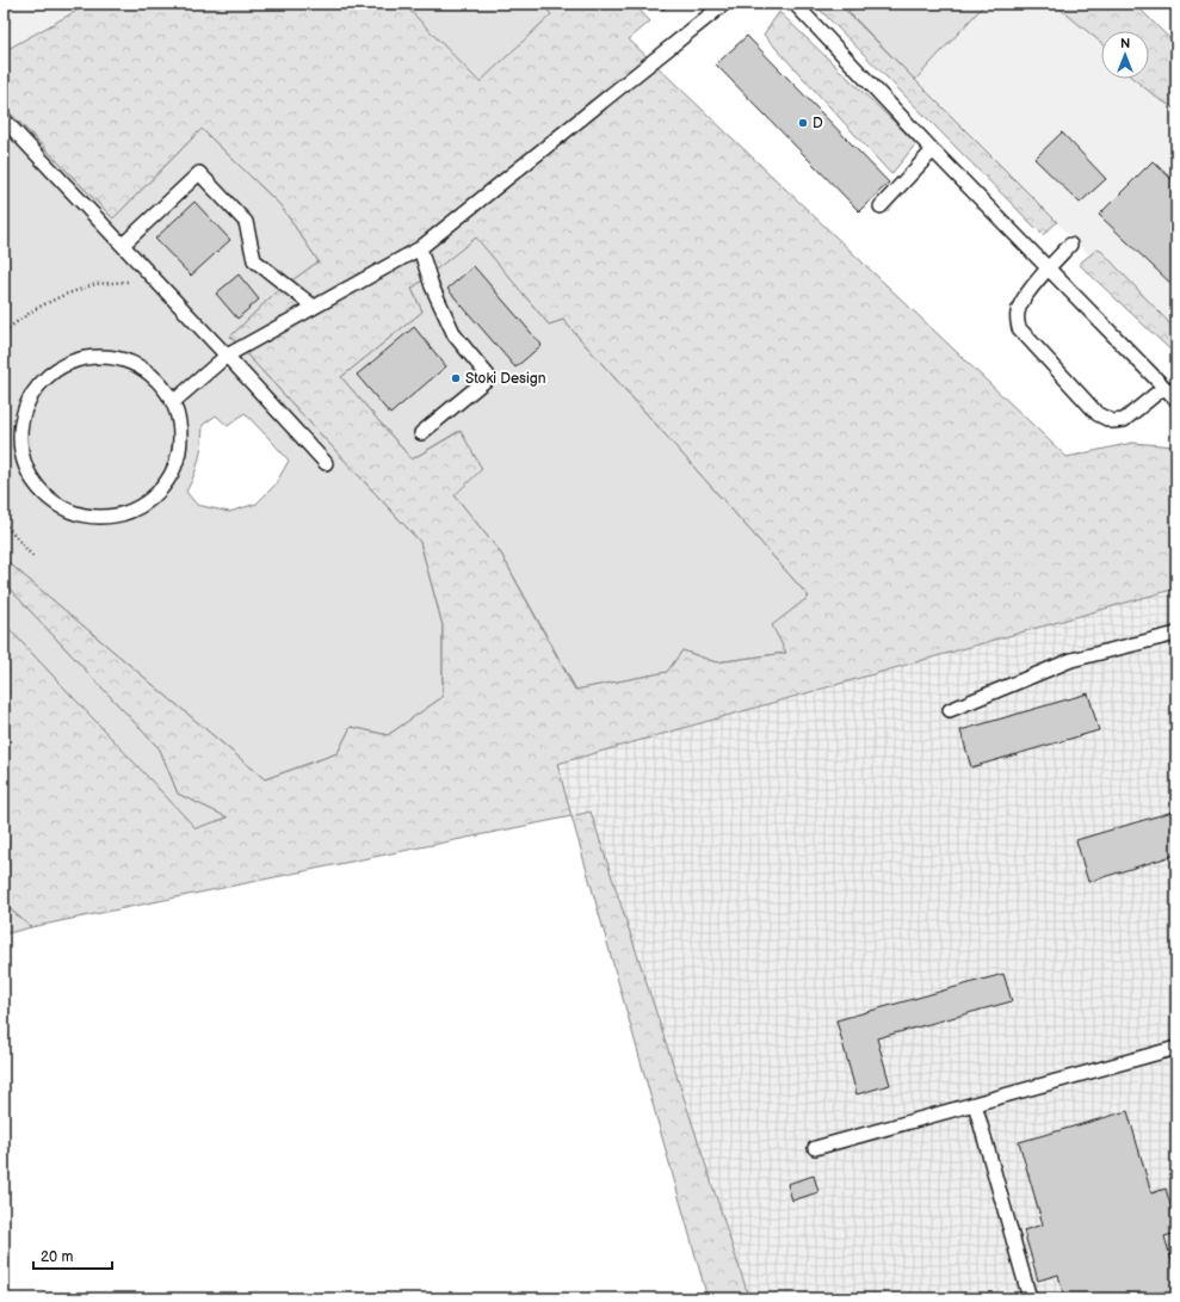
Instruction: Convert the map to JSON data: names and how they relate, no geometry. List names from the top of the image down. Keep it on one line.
{"places":["D","Stoki Design"],"scale_bar":"20 m","north":"top"}
